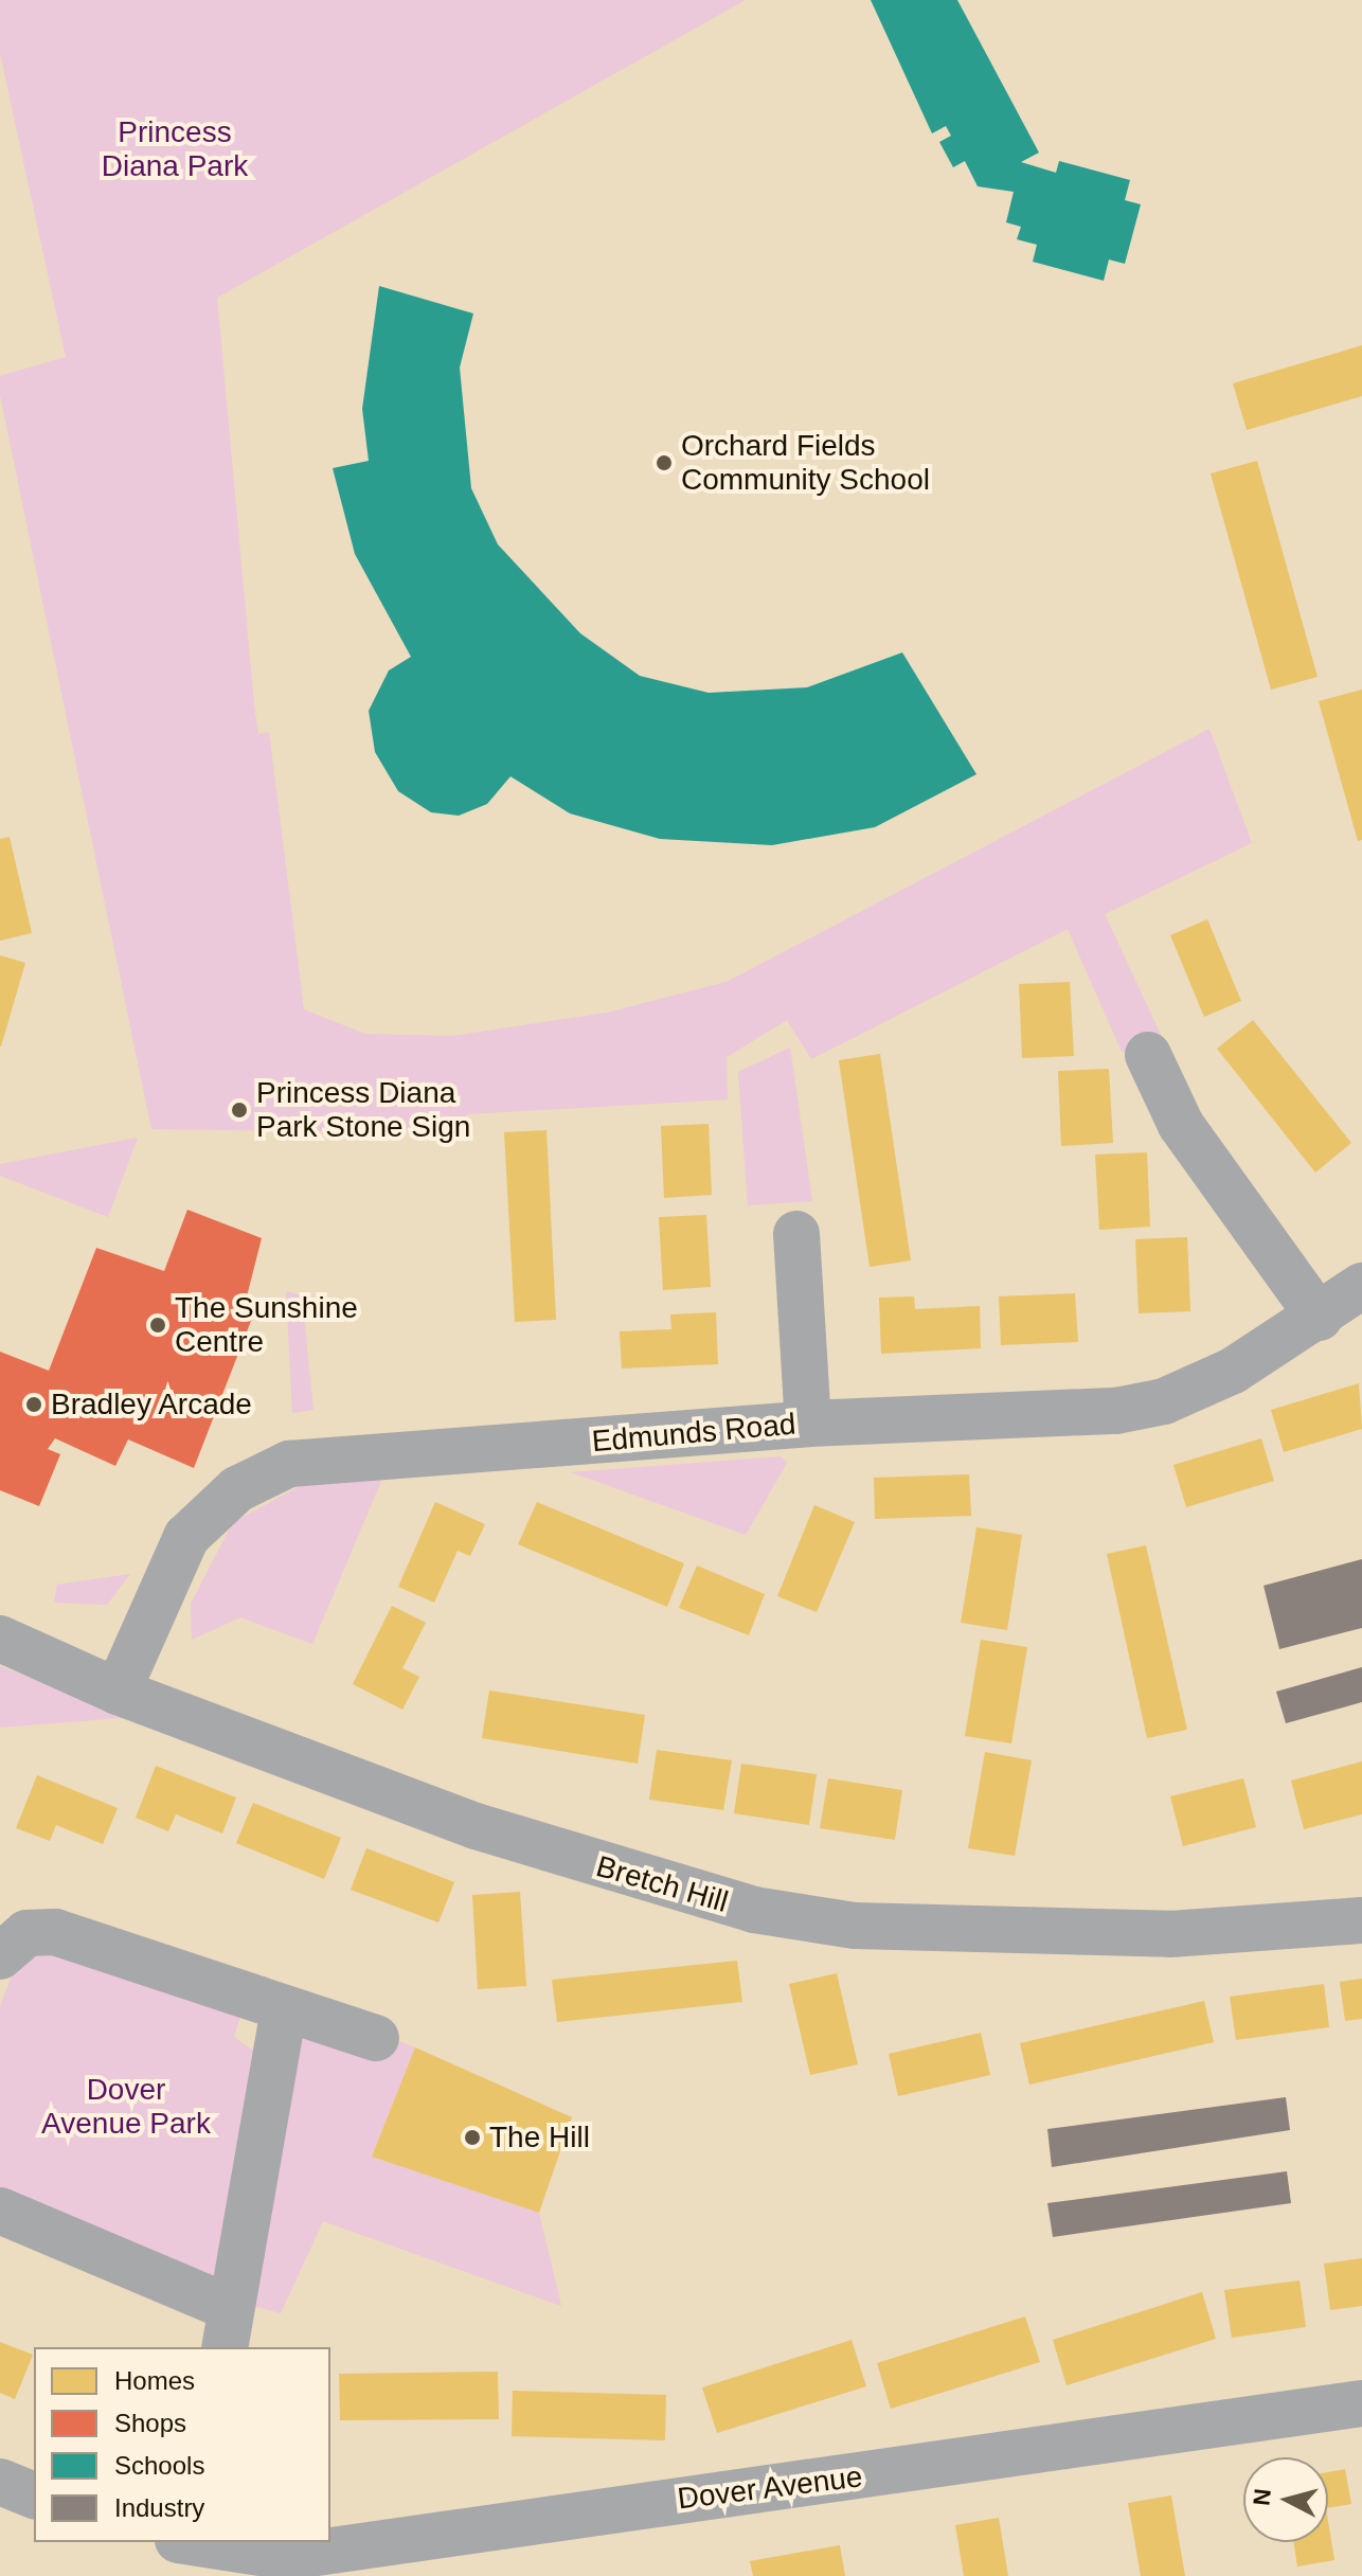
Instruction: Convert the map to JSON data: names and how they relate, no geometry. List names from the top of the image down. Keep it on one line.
{"streets":{"street":["Edmunds Road","Bretch Hill","Dover Avenue"]},"crossings":[["Edmunds Road","Bretch Hill"]],"parks":["Princess Diana Park","Dover Avenue Park"],"places":["Orchard Fields Community School","Princess Diana Park Stone Sign","The Sunshine Centre","Bradley Arcade","The Hill"],"legend":["Homes","Shops","Schools","Industry"],"north":"left"}
